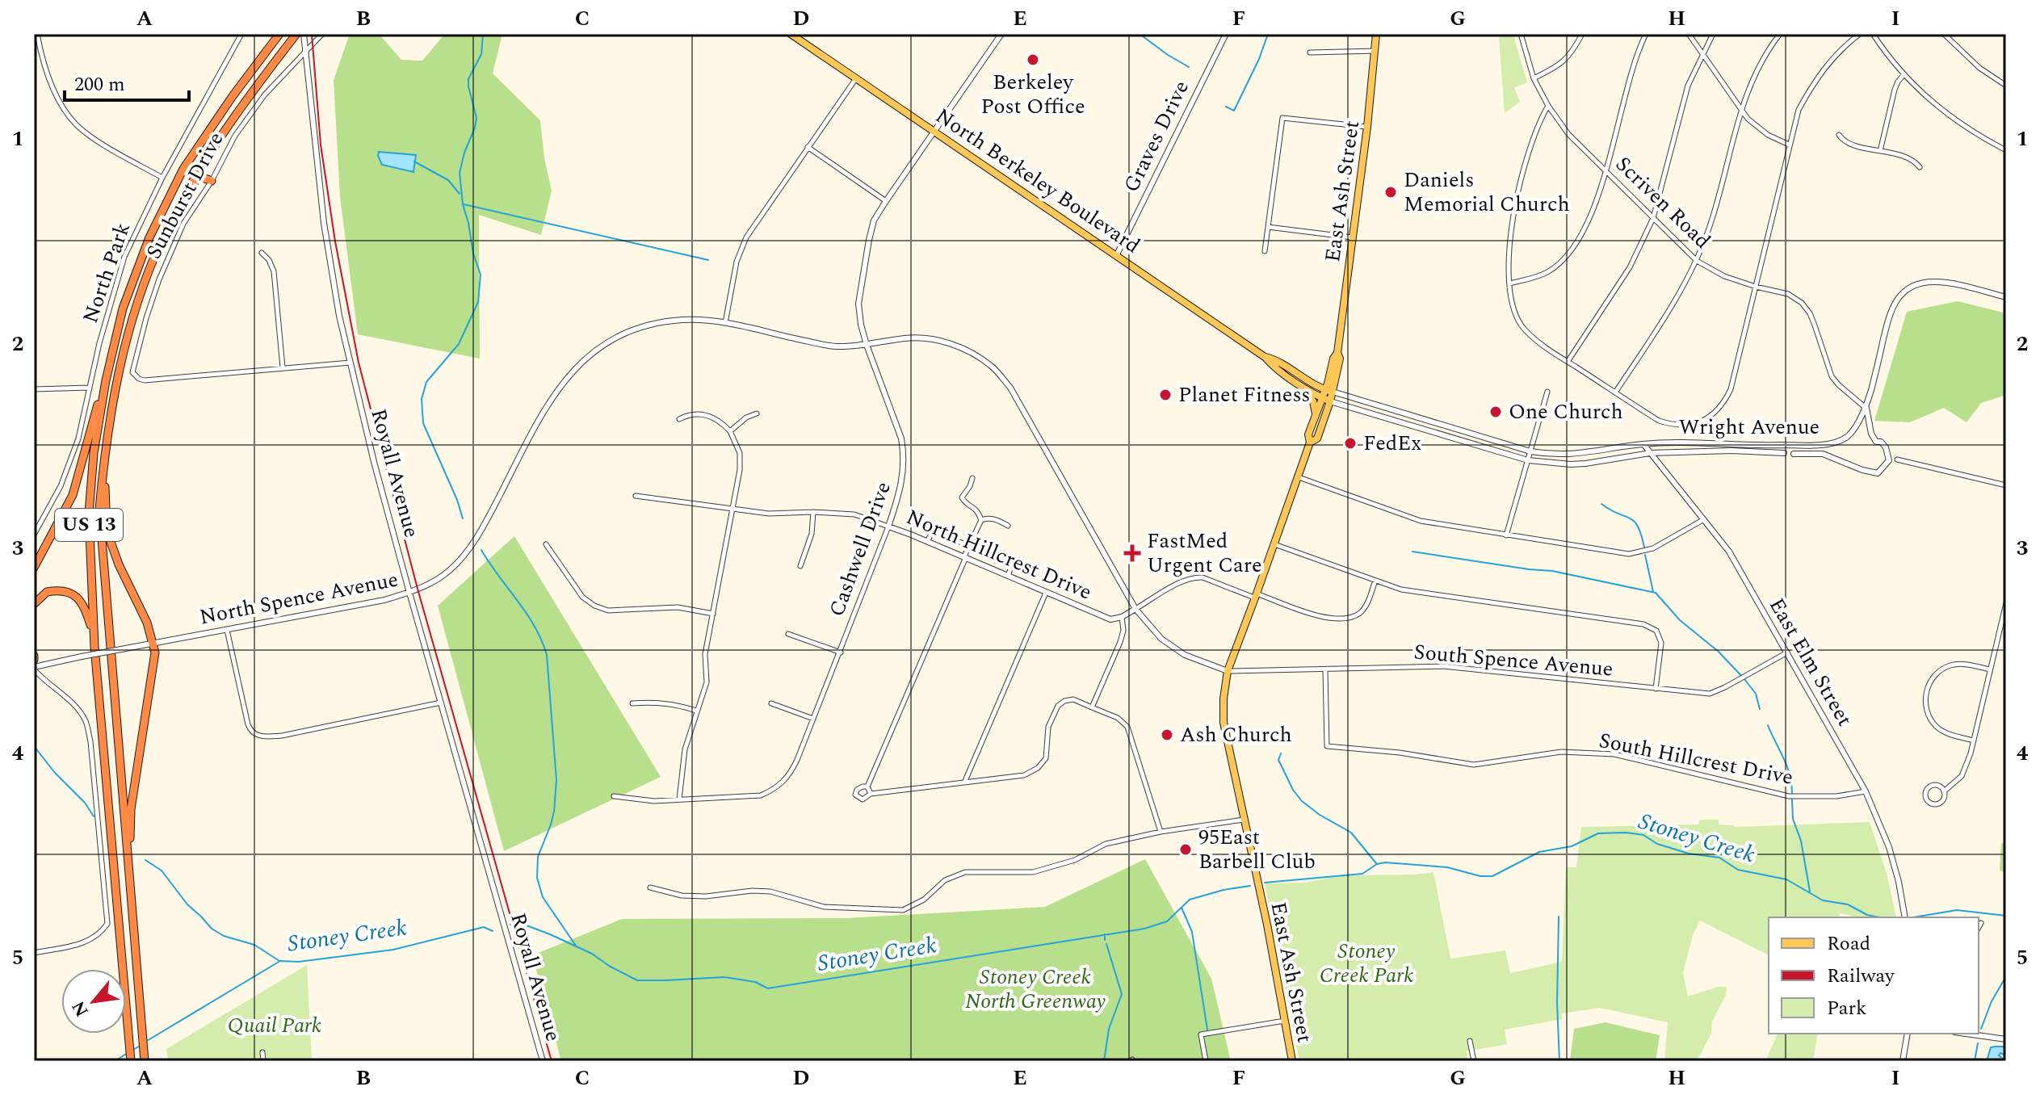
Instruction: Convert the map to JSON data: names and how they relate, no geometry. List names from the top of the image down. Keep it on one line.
{"streets":{"highway":["US 13"],"main road":["North Berkeley Boulevard","East Ash Street"],"street":["Graves Drive","Sunburst Drive","Scriven Road","North Park","Wright Avenue","Royall Avenue","Cashwell Drive","North Hillcrest Drive","North Spence Avenue","South Spence Avenue","East Elm Street","South Hillcrest Drive"]},"crossings":[["Graves Drive","North Berkeley Boulevard"],["North Berkeley Boulevard","East Ash Street"],["North Berkeley Boulevard","Wright Avenue"],["North Berkeley Boulevard","Cashwell Drive"],["East Ash Street","Wright Avenue"],["East Ash Street","North Spence Avenue"],["East Ash Street","South Spence Avenue"],["Sunburst Drive","Royall Avenue"],["Scriven Road","Wright Avenue"],["Wright Avenue","East Elm Street"],["Royall Avenue","North Spence Avenue"],["Cashwell Drive","North Hillcrest Drive"],["Cashwell Drive","North Spence Avenue"],["North Spence Avenue","South Spence Avenue"],["South Spence Avenue","East Elm Street"],["South Spence Avenue","South Hillcrest Drive"],["East Elm Street","South Hillcrest Drive"]],"water":["Stoney Creek"],"parks":["Stoney Creek Park","Stoney Creek North Greenway","Quail Park"],"places":{"other":["Berkeley Post Office","Daniels Memorial Church","Planet Fitness","One Church","FedEx","Ash Church","95East Barbell Club"],"health":["FastMed Urgent Care"]},"legend":["Road","Railway","Park"],"scale_bar":"200 m","north":"bottom left","grid":{"columns":["A","B","C","D","E","F","G","H","I"],"rows":["1","2","3","4","5"]}}
